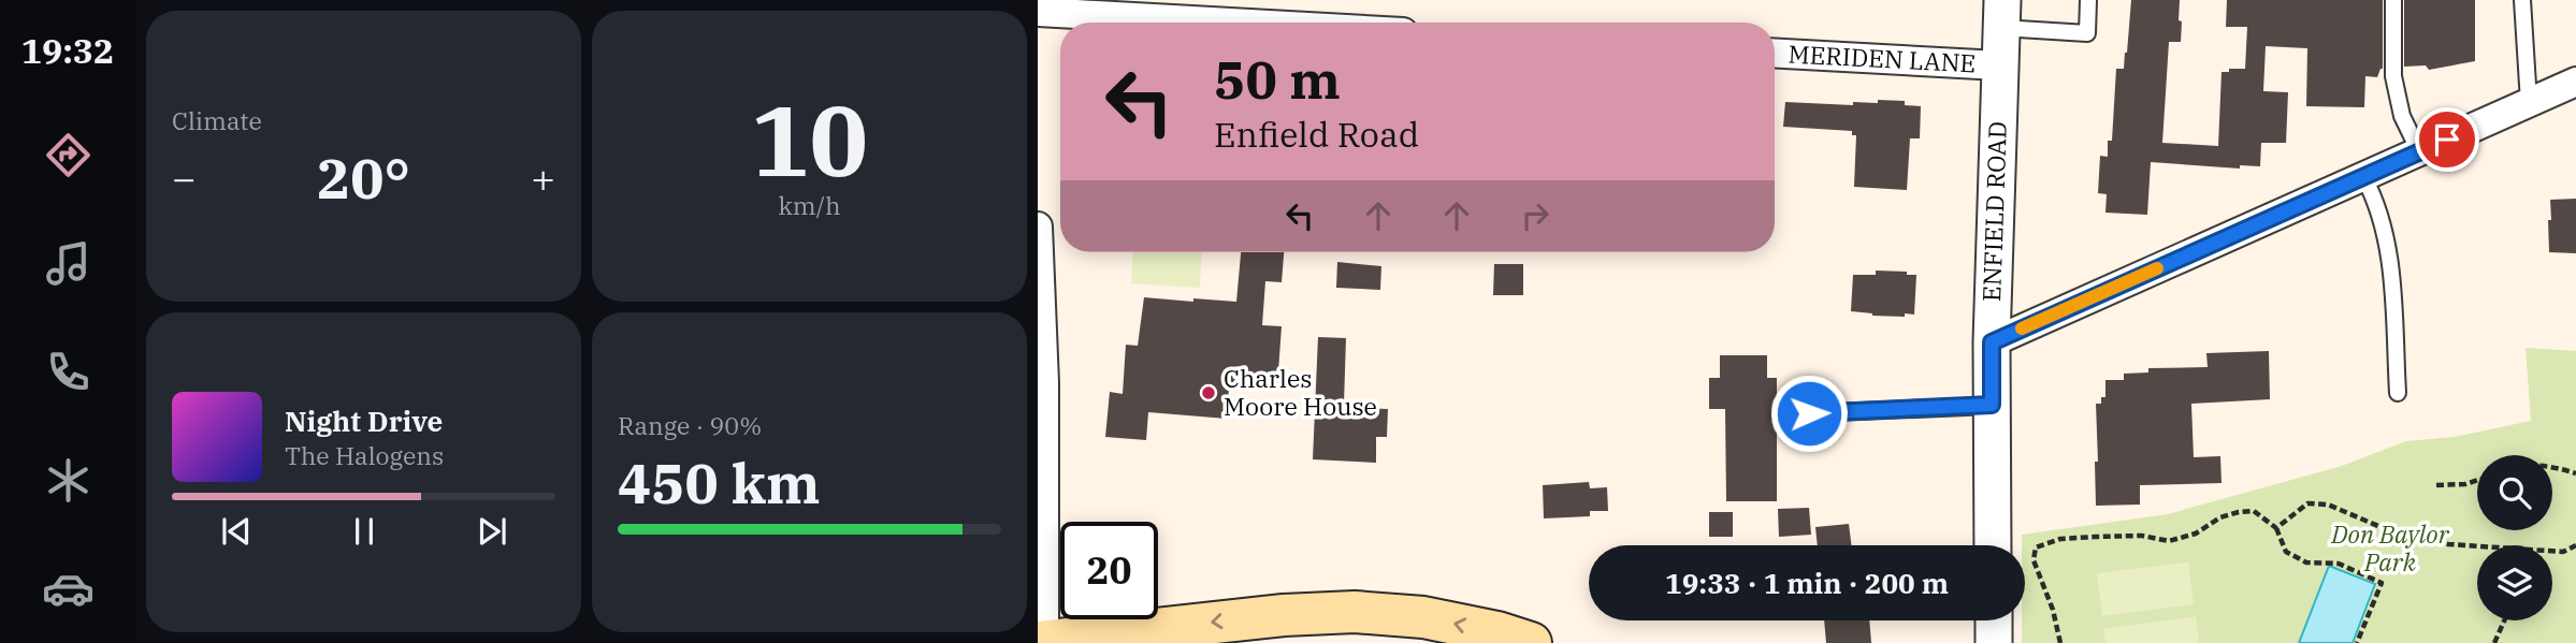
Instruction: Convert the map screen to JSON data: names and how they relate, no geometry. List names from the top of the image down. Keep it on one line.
{"streets":{"street":["MERIDEN LANE","ENFIELD ROAD"]},"crossings":[["MERIDEN LANE","ENFIELD ROAD"]],"parks":["Don Baylor Park"],"places":["Charles Moore House"],"page":{"tabs":"19:32","tile":["Climate",["10","km/h"],["Range · 90%","450 km"]],"turn":["50 m","Enfield Road"],"heat":["−","20°","+"],"song":["Night Drive","The Halogens"],"limit":"20","trip":"19:33 · 1 min · 200 m"}}
